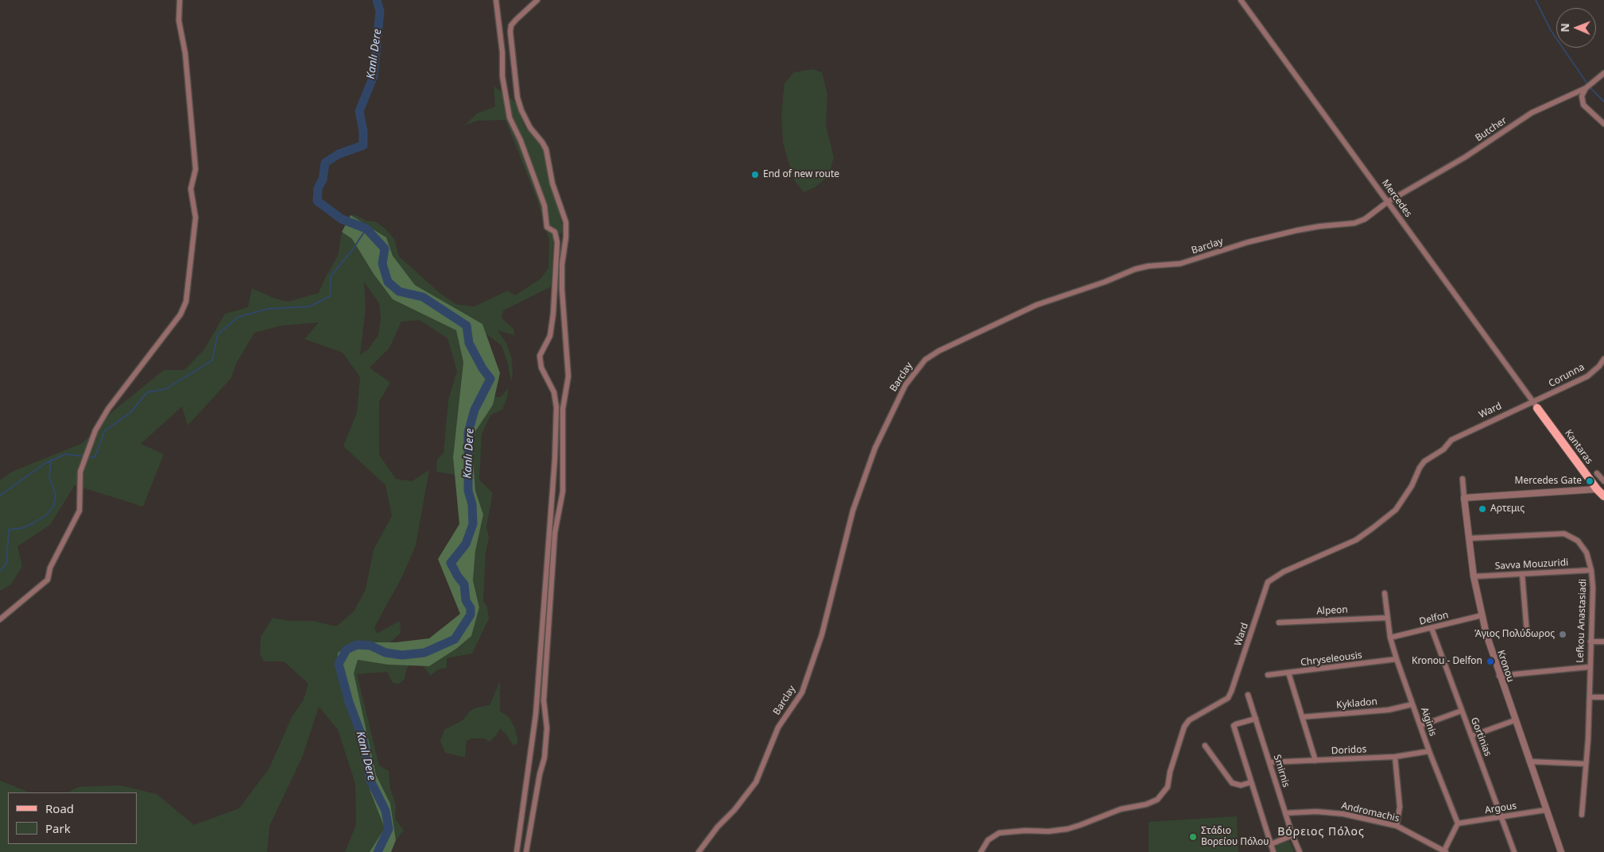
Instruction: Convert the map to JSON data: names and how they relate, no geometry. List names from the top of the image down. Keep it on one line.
{"streets":{"main road":["Kantaras"],"street":["Butcher","Mercedes","Barclay","Corunna","Ward","Savva Mouzuridi","Alpeon","Delfon","Lefkou Anastasiadi","Chryseleousis","Kronou","Kykladon","Aiginis","Gortinias","Doridos","Smirnis","Argous","Andromachis"]},"crossings":[["Butcher","Mercedes"],["Butcher","Barclay"],["Mercedes","Barclay"],["Mercedes","Corunna"],["Mercedes","Ward"],["Mercedes","Kantaras"],["Corunna","Ward"],["Corunna","Kantaras"],["Ward","Kantaras"],["Savva Mouzuridi","Lefkou Anastasiadi"],["Savva Mouzuridi","Kronou"],["Alpeon","Aiginis"],["Delfon","Kronou"],["Delfon","Aiginis"],["Delfon","Gortinias"],["Lefkou Anastasiadi","Kronou"],["Chryseleousis","Aiginis"],["Kronou","Argous"],["Kykladon","Aiginis"],["Aiginis","Doridos"],["Aiginis","Argous"],["Gortinias","Argous"],["Doridos","Smirnis"],["Smirnis","Andromachis"]],"districts":["Βόρειος Πόλος"],"water":["Kanlı Dere"],"places":["End of new route","Mercedes Gate","Αρτεμις","Άγιος Πολύδωρος","Kronou - Delfon","Στάδιο Βορείου Πόλου"],"legend":["Road","Park"],"north":"left"}
